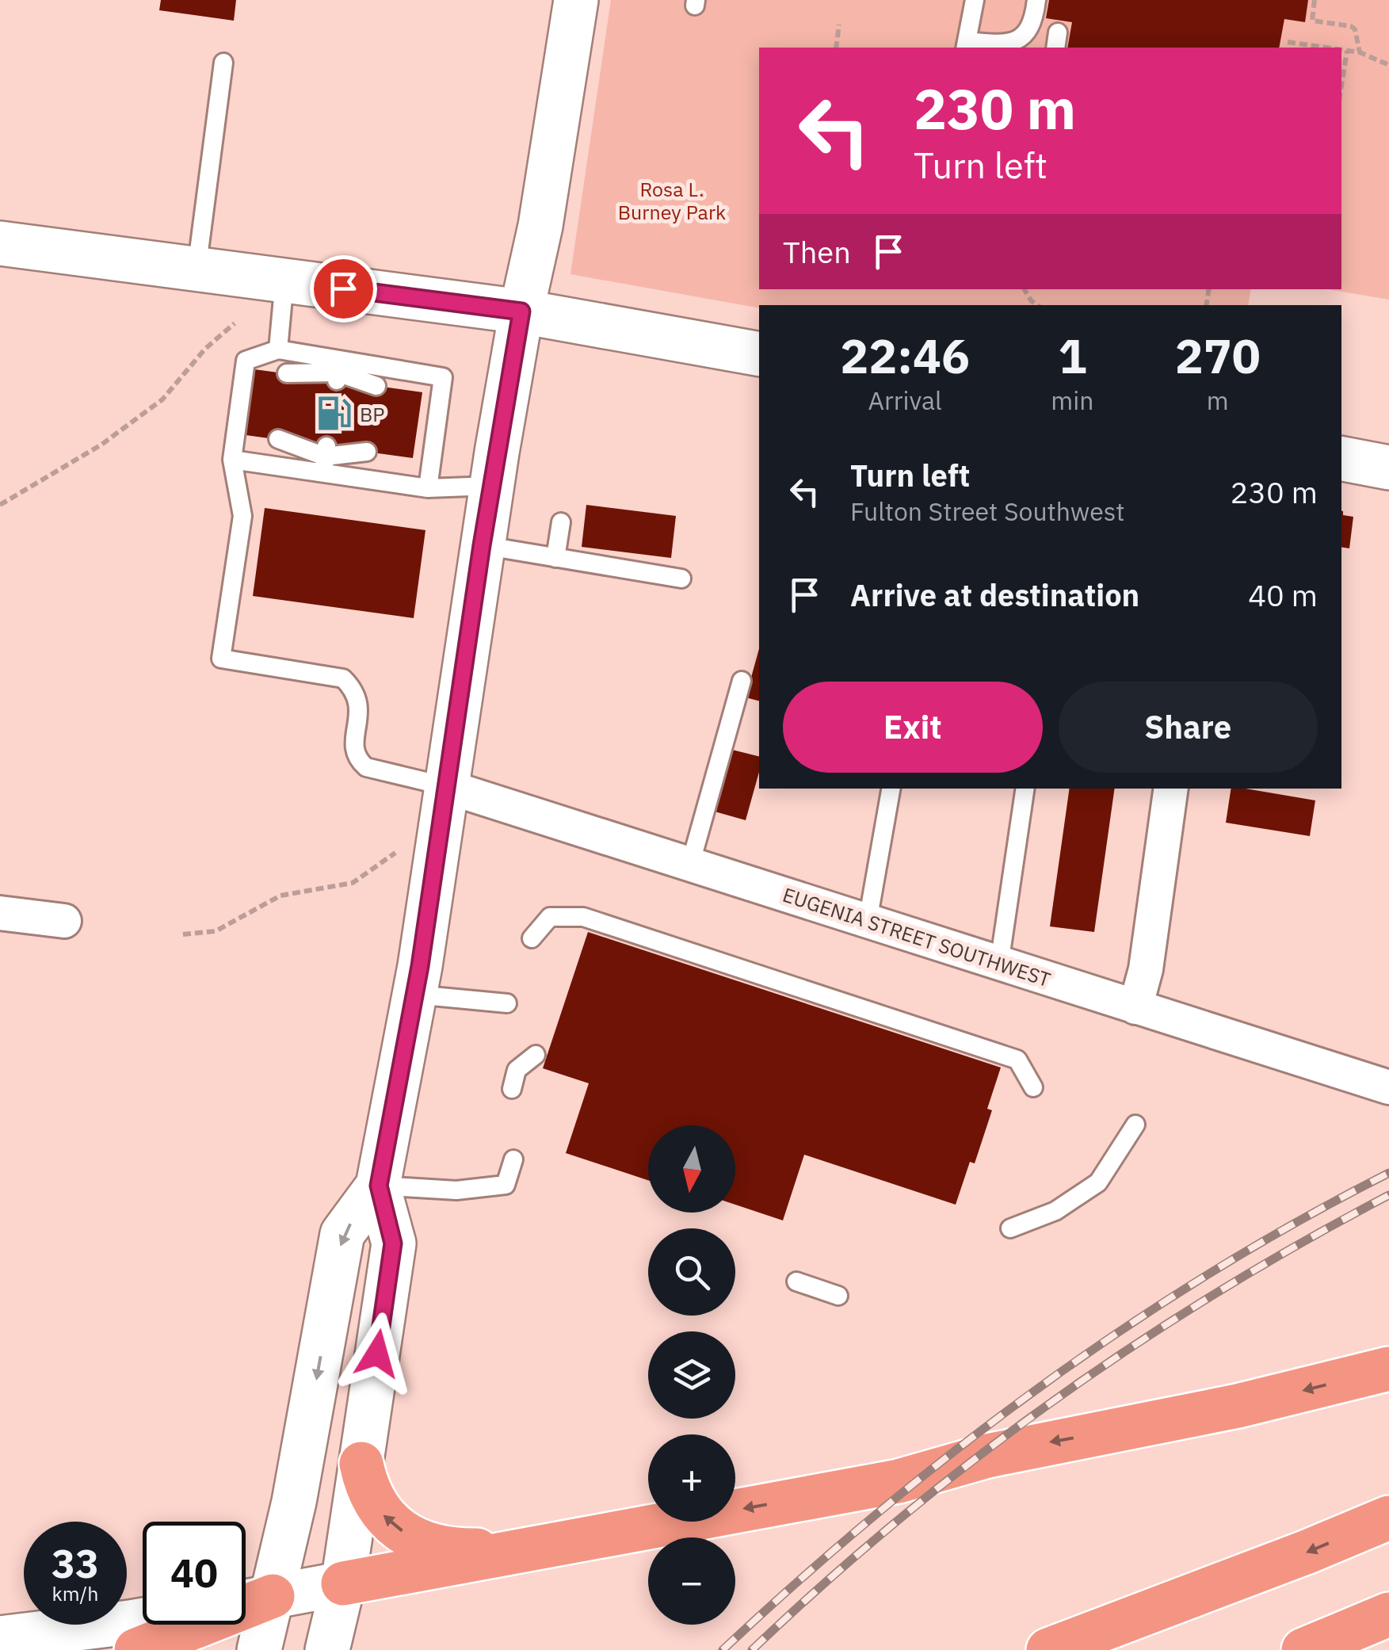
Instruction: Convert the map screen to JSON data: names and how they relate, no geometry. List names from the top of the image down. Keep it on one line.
{"streets":{"street":["EUGENIA STREET SOUTHWEST"]},"parks":["Rosa L. Burney Park"],"places":{"fuel station":["BP"]},"north":"bottom","page":{"turn":["230 m","Turn left"],"then":"Then","eta":["22:46","Arrival","1","min","270","m"],"list":[{"name":"Turn left","note":"Fulton Street Southwest","value":"230 m"},{"name":"Arrive at destination","value":"40 m"}],"buttons":["Exit","Share"],"map_buttons":["+","−"],"speed":"33 km/h","limit":"40"}}
